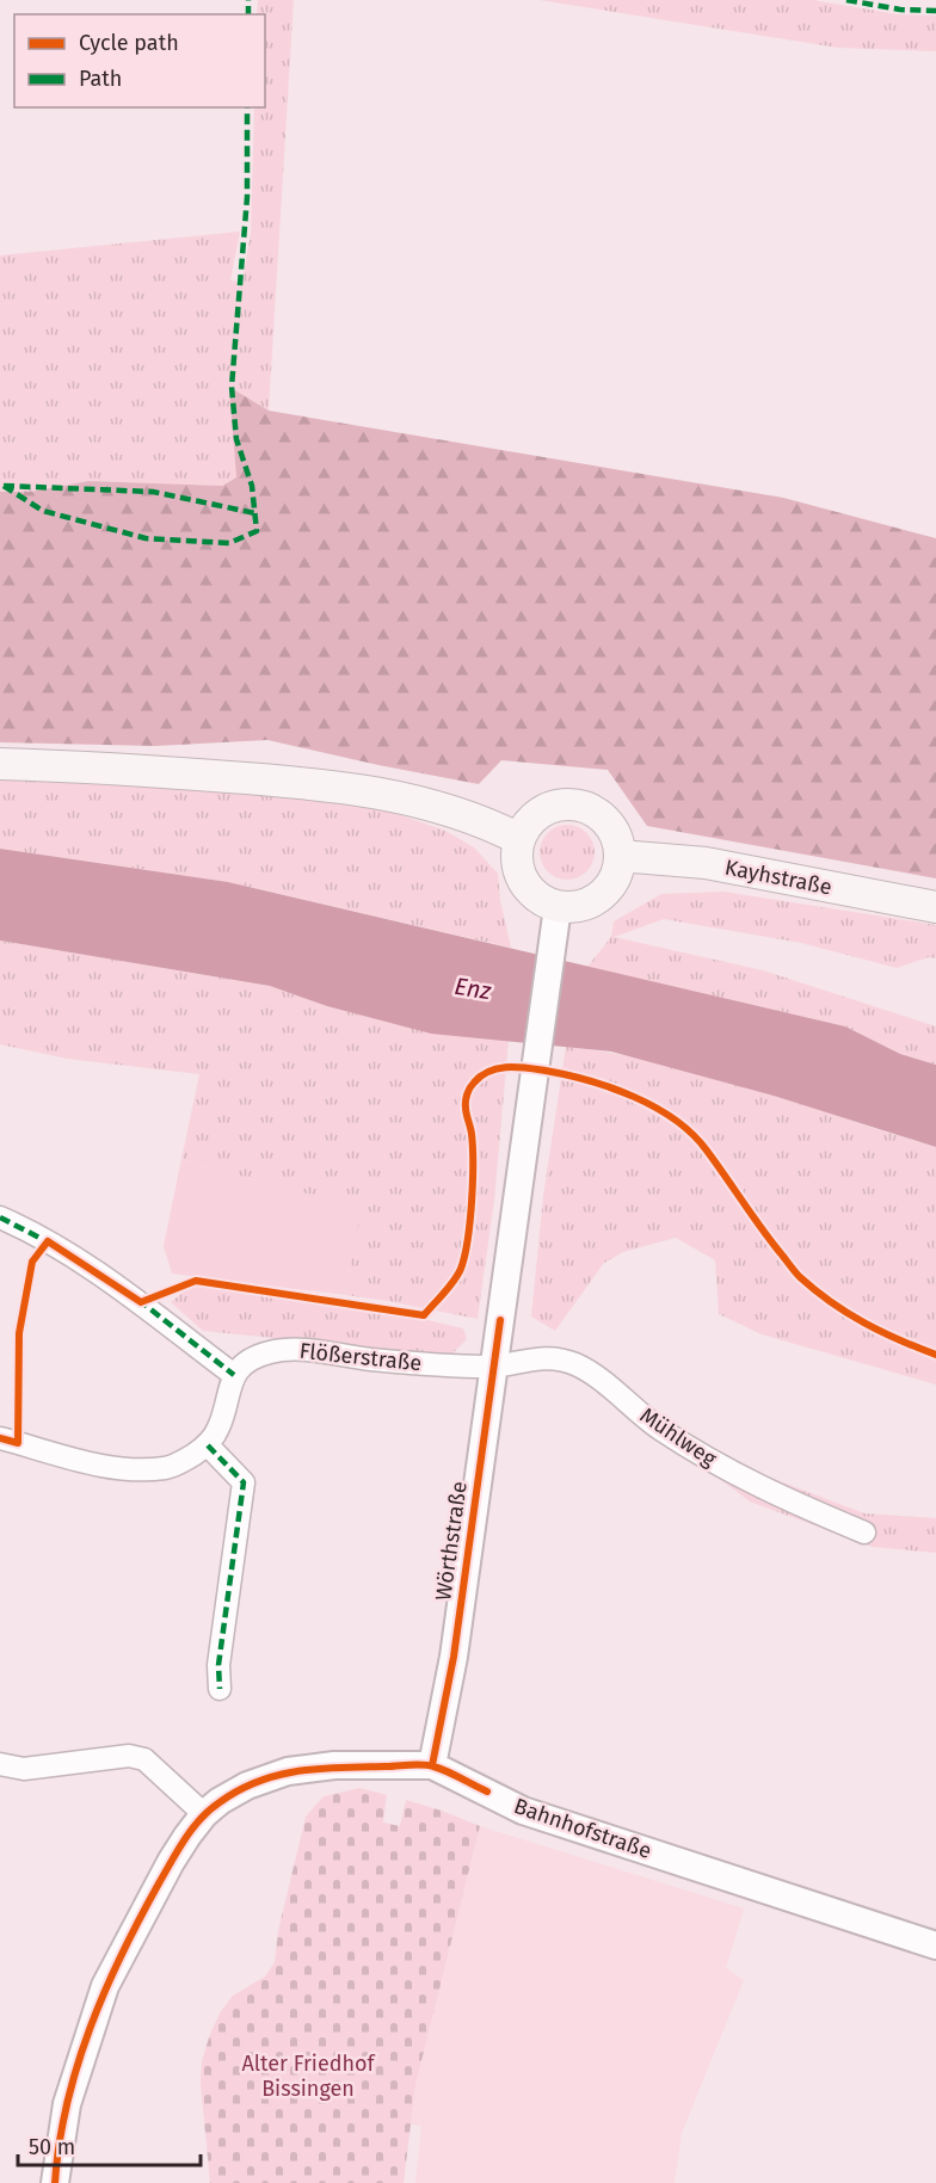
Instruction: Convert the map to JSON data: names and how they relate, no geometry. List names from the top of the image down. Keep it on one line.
{"streets":{"main road":["Kayhstraße"],"street":["Flößerstraße","Mühlweg","Wörthstraße","Bahnhofstraße"]},"crossings":[["Kayhstraße","Wörthstraße"],["Flößerstraße","Mühlweg"],["Flößerstraße","Wörthstraße"],["Mühlweg","Wörthstraße"],["Wörthstraße","Bahnhofstraße"]],"water":["Enz"],"parks":["Alter Friedhof Bissingen"],"legend":["Cycle path","Path"],"scale_bar":"50 m"}
